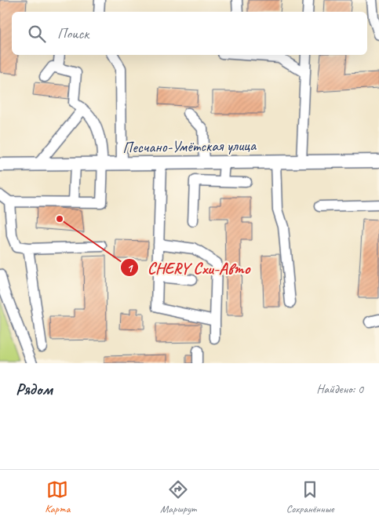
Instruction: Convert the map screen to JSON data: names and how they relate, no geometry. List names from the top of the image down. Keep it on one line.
{"streets":{"main road":["Песчано-Умётская улица"]},"places":["CHERY Схи-Авто"],"page":{"search":"Поиск","heading":["Рядом","Найдено: 0"],"nav":["Карта","Маршрут","Сохранённые"]}}
